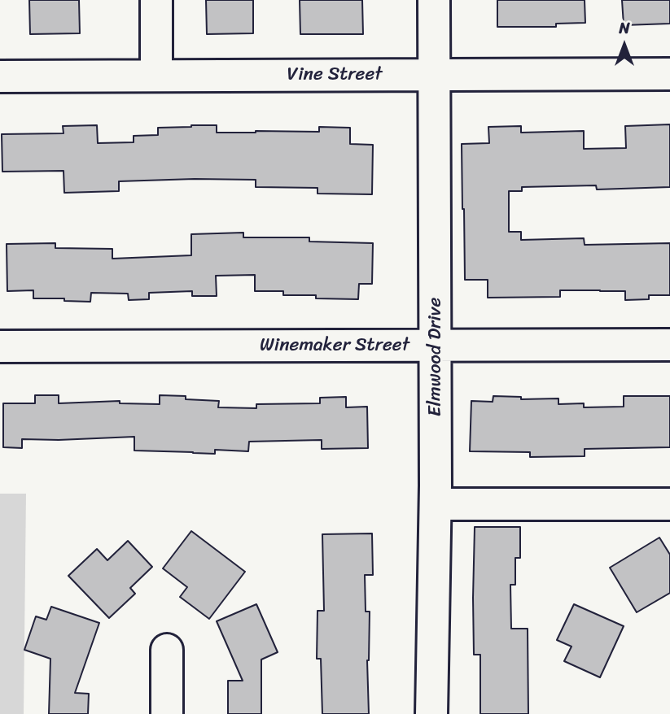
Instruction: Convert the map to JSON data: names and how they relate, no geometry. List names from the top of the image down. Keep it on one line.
{"streets":{"street":["Vine Street","Winemaker Street","Elmwood Drive"]},"crossings":[["Vine Street","Elmwood Drive"],["Winemaker Street","Elmwood Drive"]],"north":"top"}
